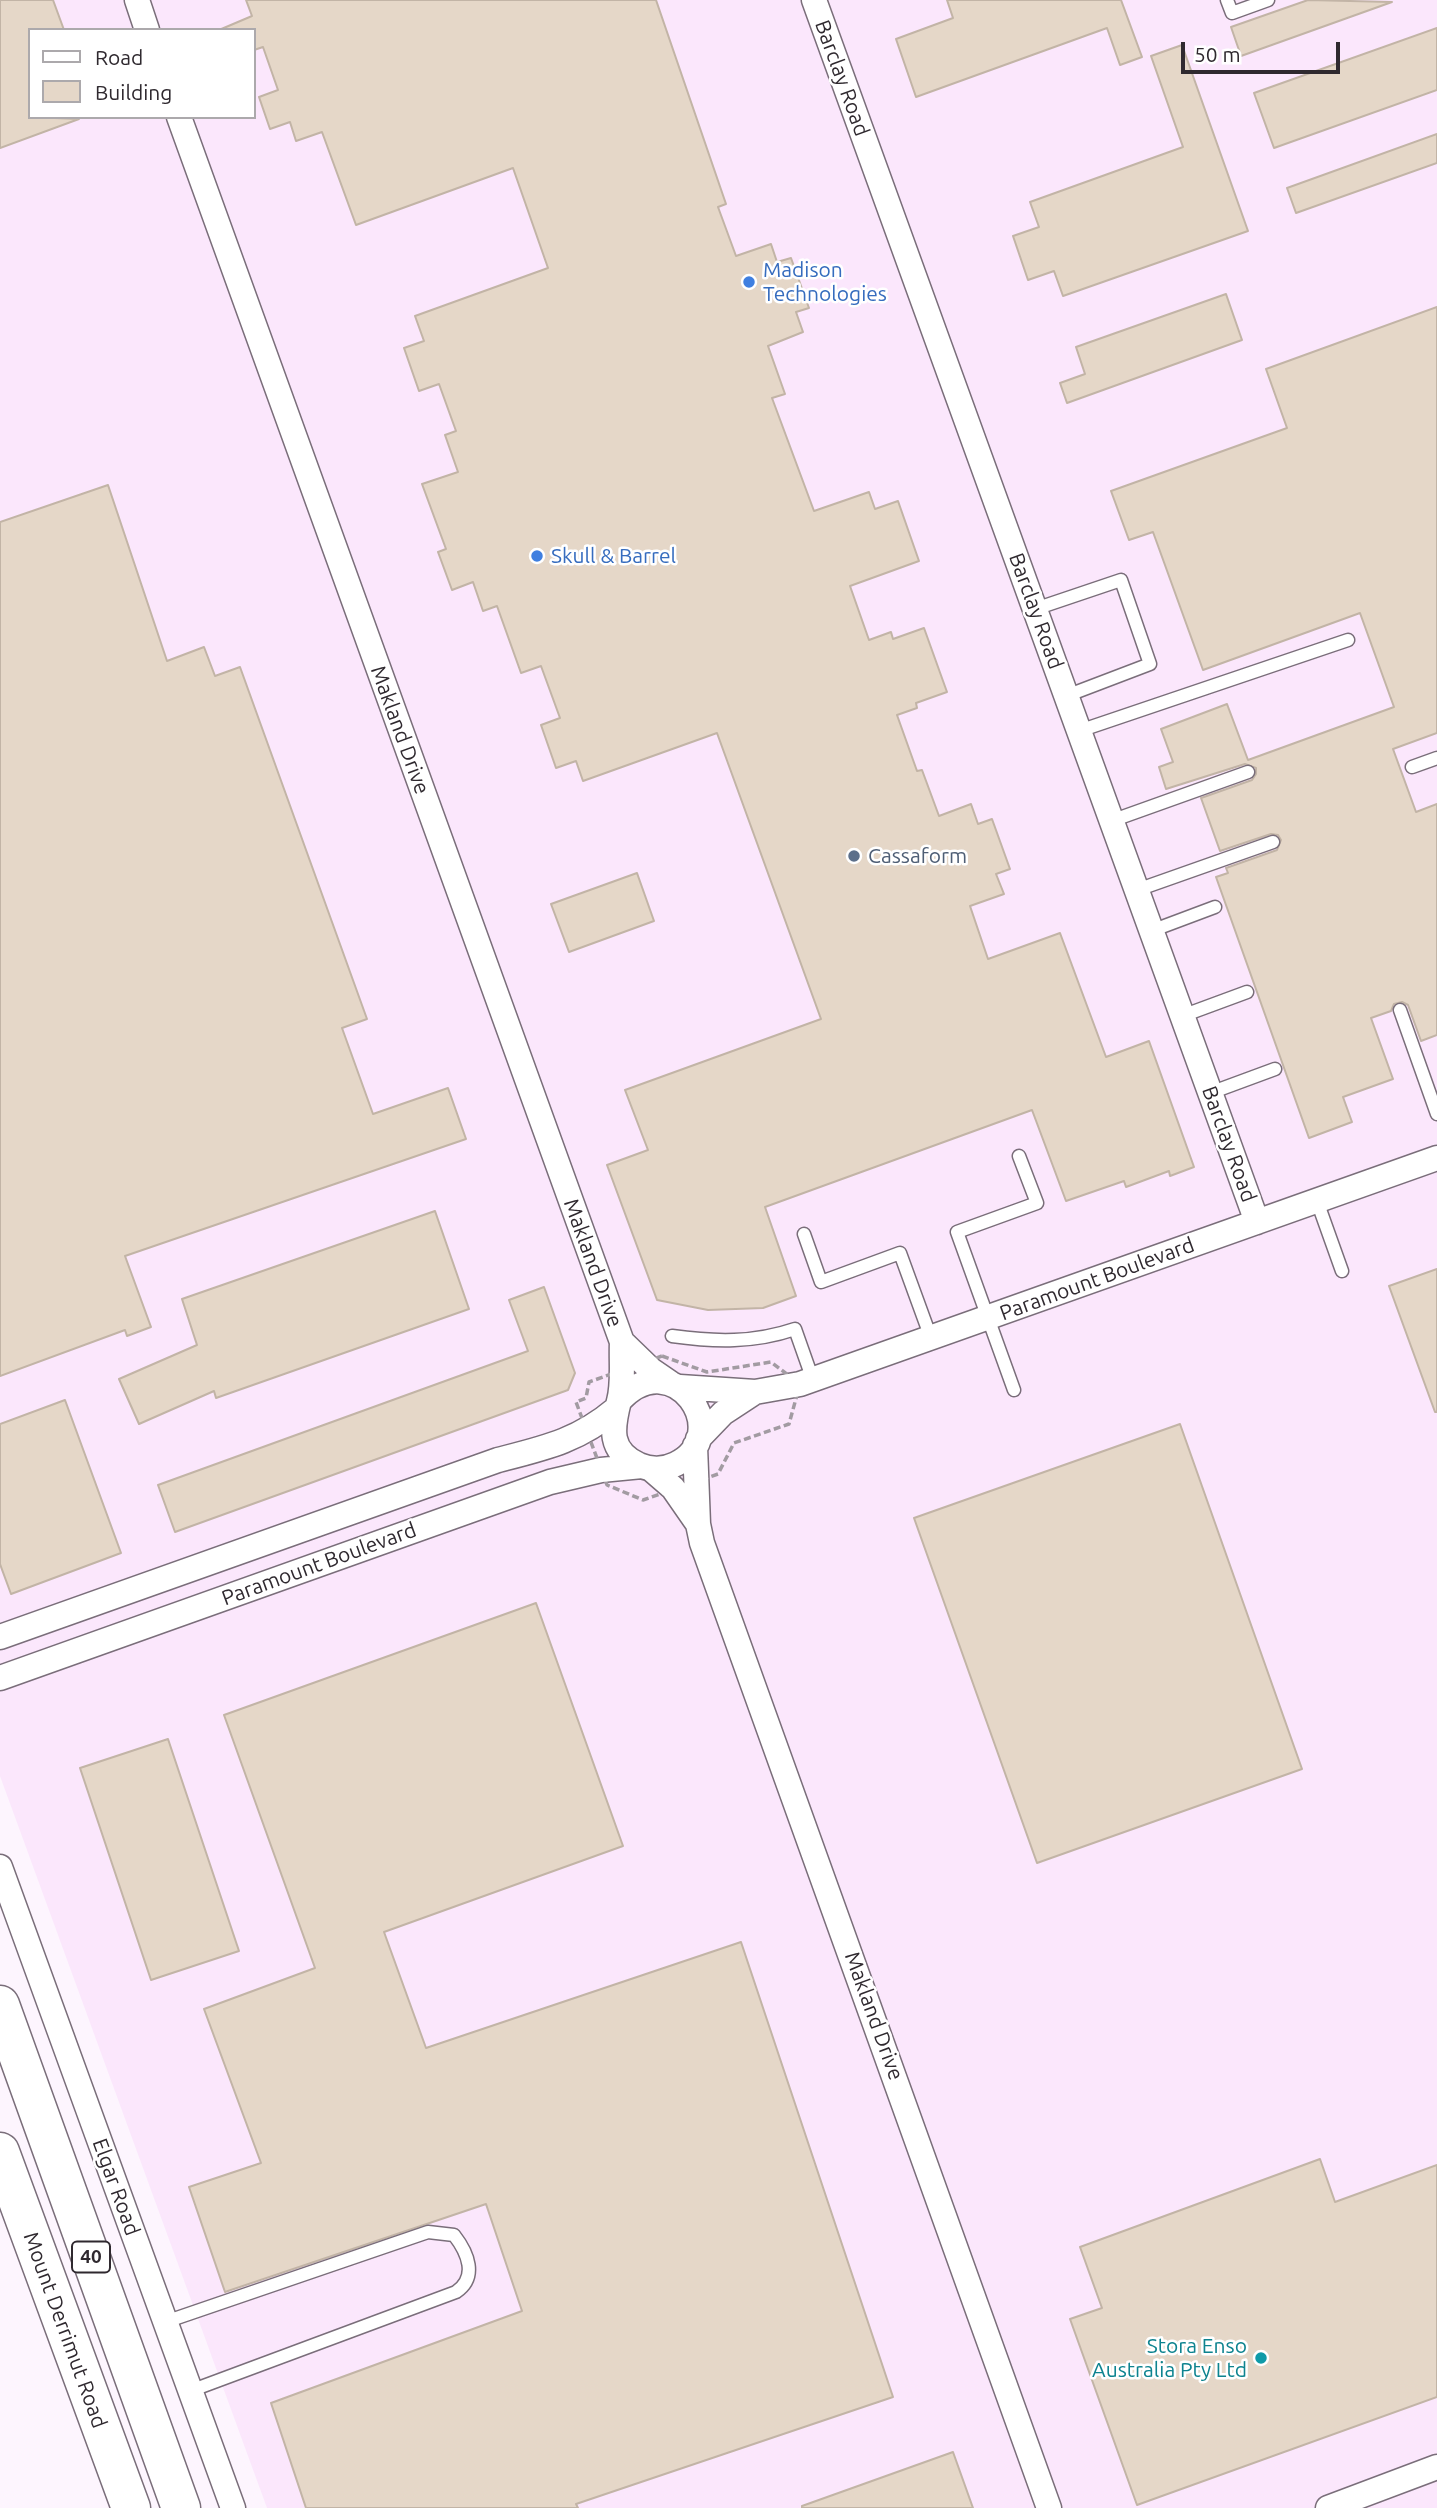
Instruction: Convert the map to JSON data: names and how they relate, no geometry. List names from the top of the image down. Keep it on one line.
{"streets":{"main road":["40","Mount Derrimut Road"],"street":["Barclay Road","Makland Drive","Paramount Boulevard","Elgar Road"]},"crossings":[["Barclay Road","Paramount Boulevard"],["Makland Drive","Paramount Boulevard"]],"places":["Madison Technologies","Skull & Barrel","Cassaform","Stora Enso Australia Pty Ltd"],"legend":["Road","Building"],"scale_bar":"50 m"}
